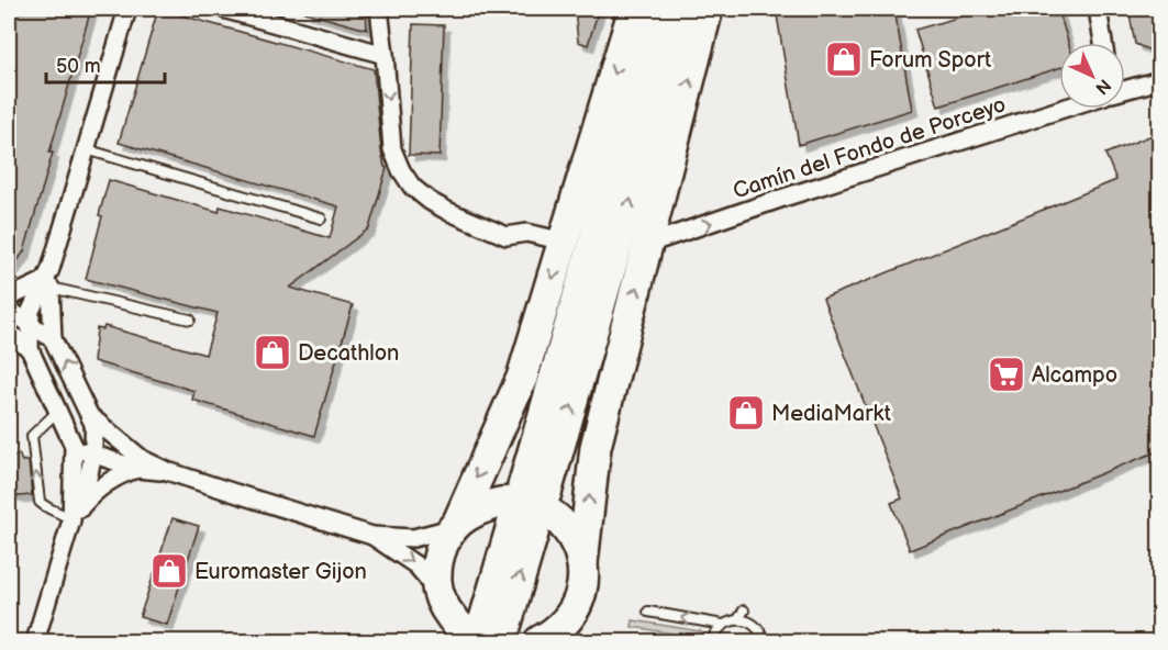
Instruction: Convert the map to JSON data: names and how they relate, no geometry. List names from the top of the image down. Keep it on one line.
{"streets":{"street":["Camín del Fondo de Porceyo"]},"one_way":["Camín del Fondo de Porceyo"],"places":{"shop":["Forum Sport","Decathlon","MediaMarkt","Euromaster Gijon"],"supermarket":["Alcampo"]},"scale_bar":"50 m","north":"bottom right"}
